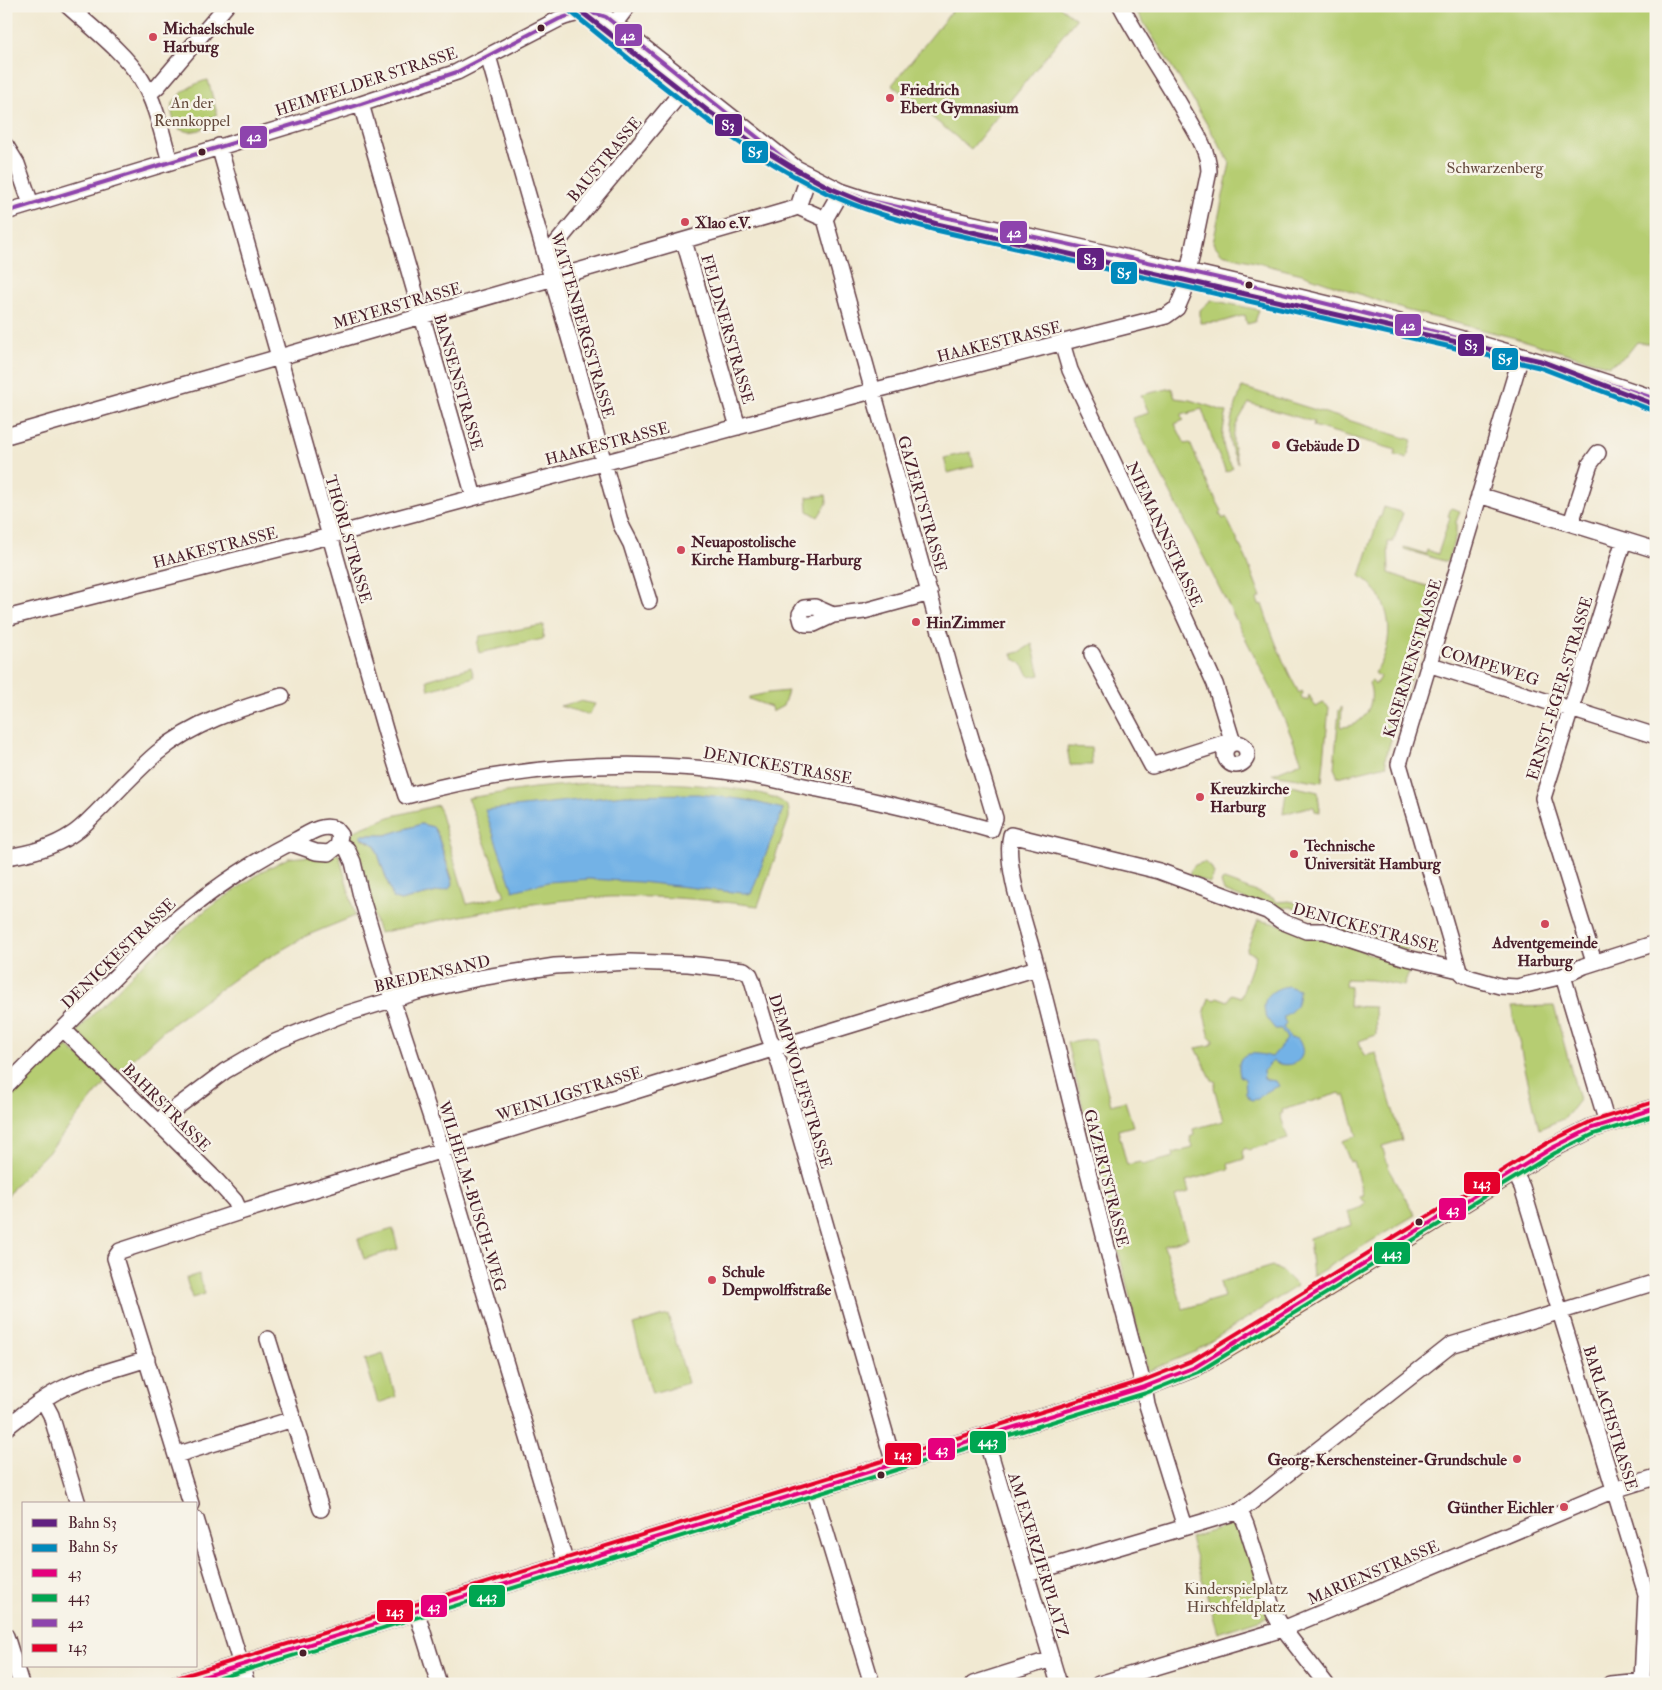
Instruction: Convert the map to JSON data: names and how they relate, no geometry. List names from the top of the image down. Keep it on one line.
{"streets":{"street":["HEIMFELDER STRASSE","BAUSTRASSE","MEYERSTRASSE","WATTENBERGSTRASSE","FELDNERSTRASSE","HAAKESTRASSE","BANSENSTRASSE","GAZERTSTRASSE","NIEMANNSTRASSE","THÖRLSTRASSE","KASERNENSTRASSE","COMPEWEG","ERNST-EGER-STRASSE","DENICKESTRASSE","BREDENSAND","DEMPWOLFFSTRASSE","WEINLIGSTRASSE","BAHRSTRASSE","WILHELM-BUSCH-WEG","BARLACHSTRASSE","AM EXERZIERPLATZ","MARIENSTRASSE"]},"crossings":[["HEIMFELDER STRASSE","BAUSTRASSE"],["HEIMFELDER STRASSE","WATTENBERGSTRASSE"],["HEIMFELDER STRASSE","HAAKESTRASSE"],["HEIMFELDER STRASSE","BANSENSTRASSE"],["HEIMFELDER STRASSE","THÖRLSTRASSE"],["HEIMFELDER STRASSE","KASERNENSTRASSE"],["BAUSTRASSE","WATTENBERGSTRASSE"],["MEYERSTRASSE","WATTENBERGSTRASSE"],["MEYERSTRASSE","FELDNERSTRASSE"],["MEYERSTRASSE","BANSENSTRASSE"],["MEYERSTRASSE","THÖRLSTRASSE"],["WATTENBERGSTRASSE","HAAKESTRASSE"],["FELDNERSTRASSE","HAAKESTRASSE"],["HAAKESTRASSE","BANSENSTRASSE"],["HAAKESTRASSE","GAZERTSTRASSE"],["HAAKESTRASSE","NIEMANNSTRASSE"],["HAAKESTRASSE","THÖRLSTRASSE"],["GAZERTSTRASSE","DENICKESTRASSE"],["GAZERTSTRASSE","WEINLIGSTRASSE"],["THÖRLSTRASSE","DENICKESTRASSE"],["KASERNENSTRASSE","COMPEWEG"],["KASERNENSTRASSE","DENICKESTRASSE"],["COMPEWEG","ERNST-EGER-STRASSE"],["ERNST-EGER-STRASSE","DENICKESTRASSE"],["DENICKESTRASSE","BAHRSTRASSE"],["DENICKESTRASSE","WILHELM-BUSCH-WEG"],["BREDENSAND","DEMPWOLFFSTRASSE"],["BREDENSAND","BAHRSTRASSE"],["BREDENSAND","WILHELM-BUSCH-WEG"],["DEMPWOLFFSTRASSE","WEINLIGSTRASSE"],["WEINLIGSTRASSE","BAHRSTRASSE"],["WEINLIGSTRASSE","WILHELM-BUSCH-WEG"],["BARLACHSTRASSE","MARIENSTRASSE"]],"parks":["An der Rennkoppel","Schwarzenberg","Kinderspielplatz Hirschfeldplatz"],"places":["Michaelschule Harburg","Friedrich Ebert Gymnasium","Xlao e.V.","Gebäude D","Neuapostolische Kirche Hamburg-Harburg","HinZimmer","Kreuzkirche Harburg","Technische Universität Hamburg","Adventgemeinde Harburg","Schule Dempwolffstraße","Georg-Kerschensteiner-Grundschule","Günther Eichler"],"lines":["rail line S3","rail line S5","transit line 42","transit line 143","transit line 43","transit line 443"],"legend":["Bahn S3","Bahn S5","43","443","42","143"]}
